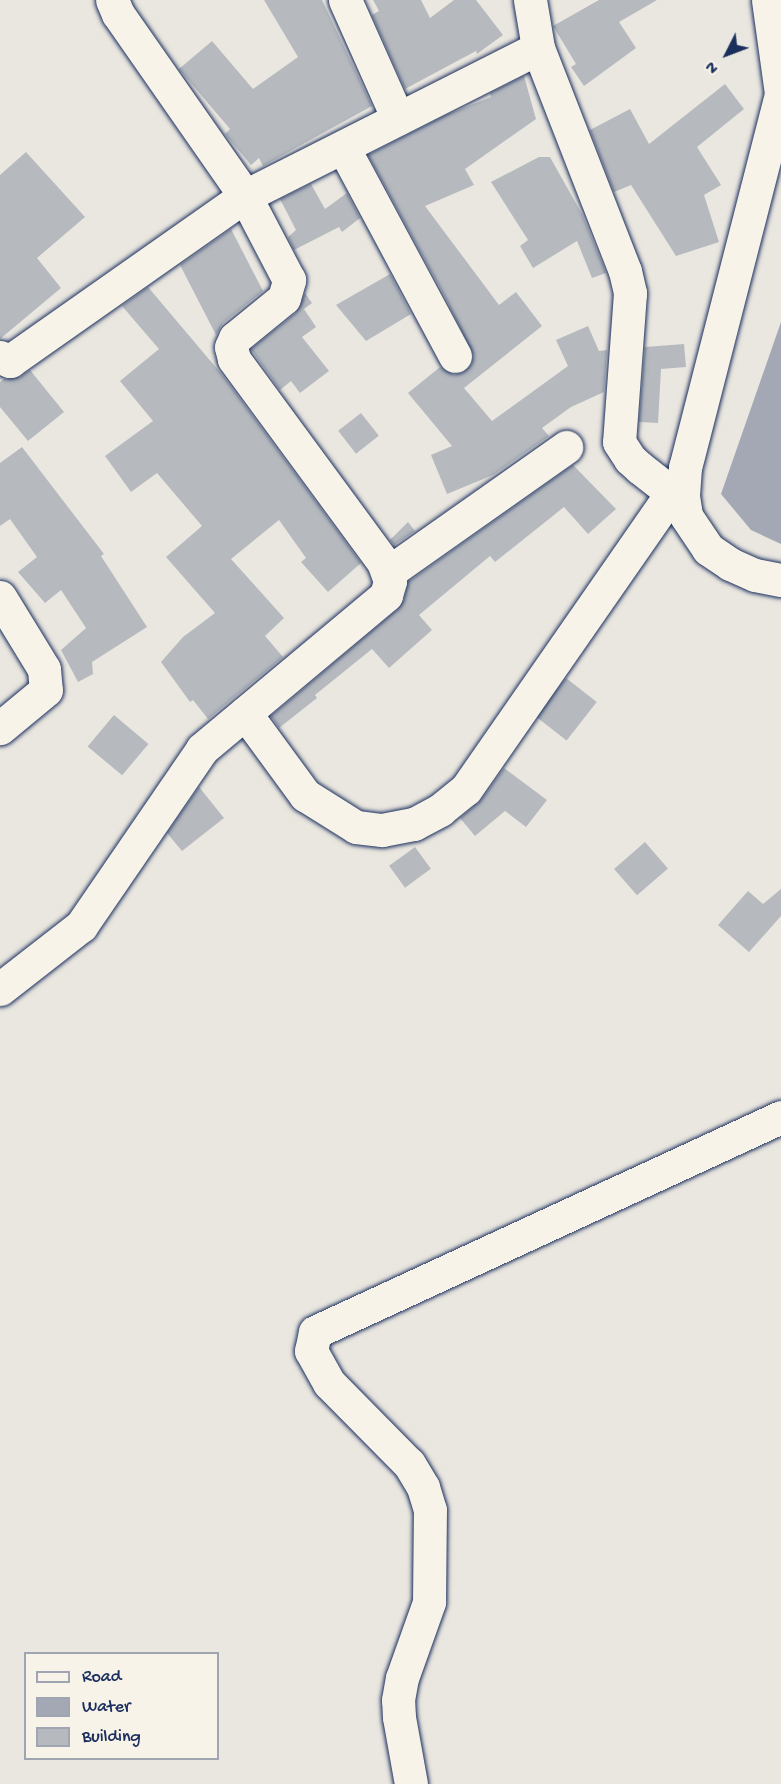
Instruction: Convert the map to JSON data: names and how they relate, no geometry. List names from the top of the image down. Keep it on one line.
{"legend":["Road","Water","Building"],"north":"bottom left"}
